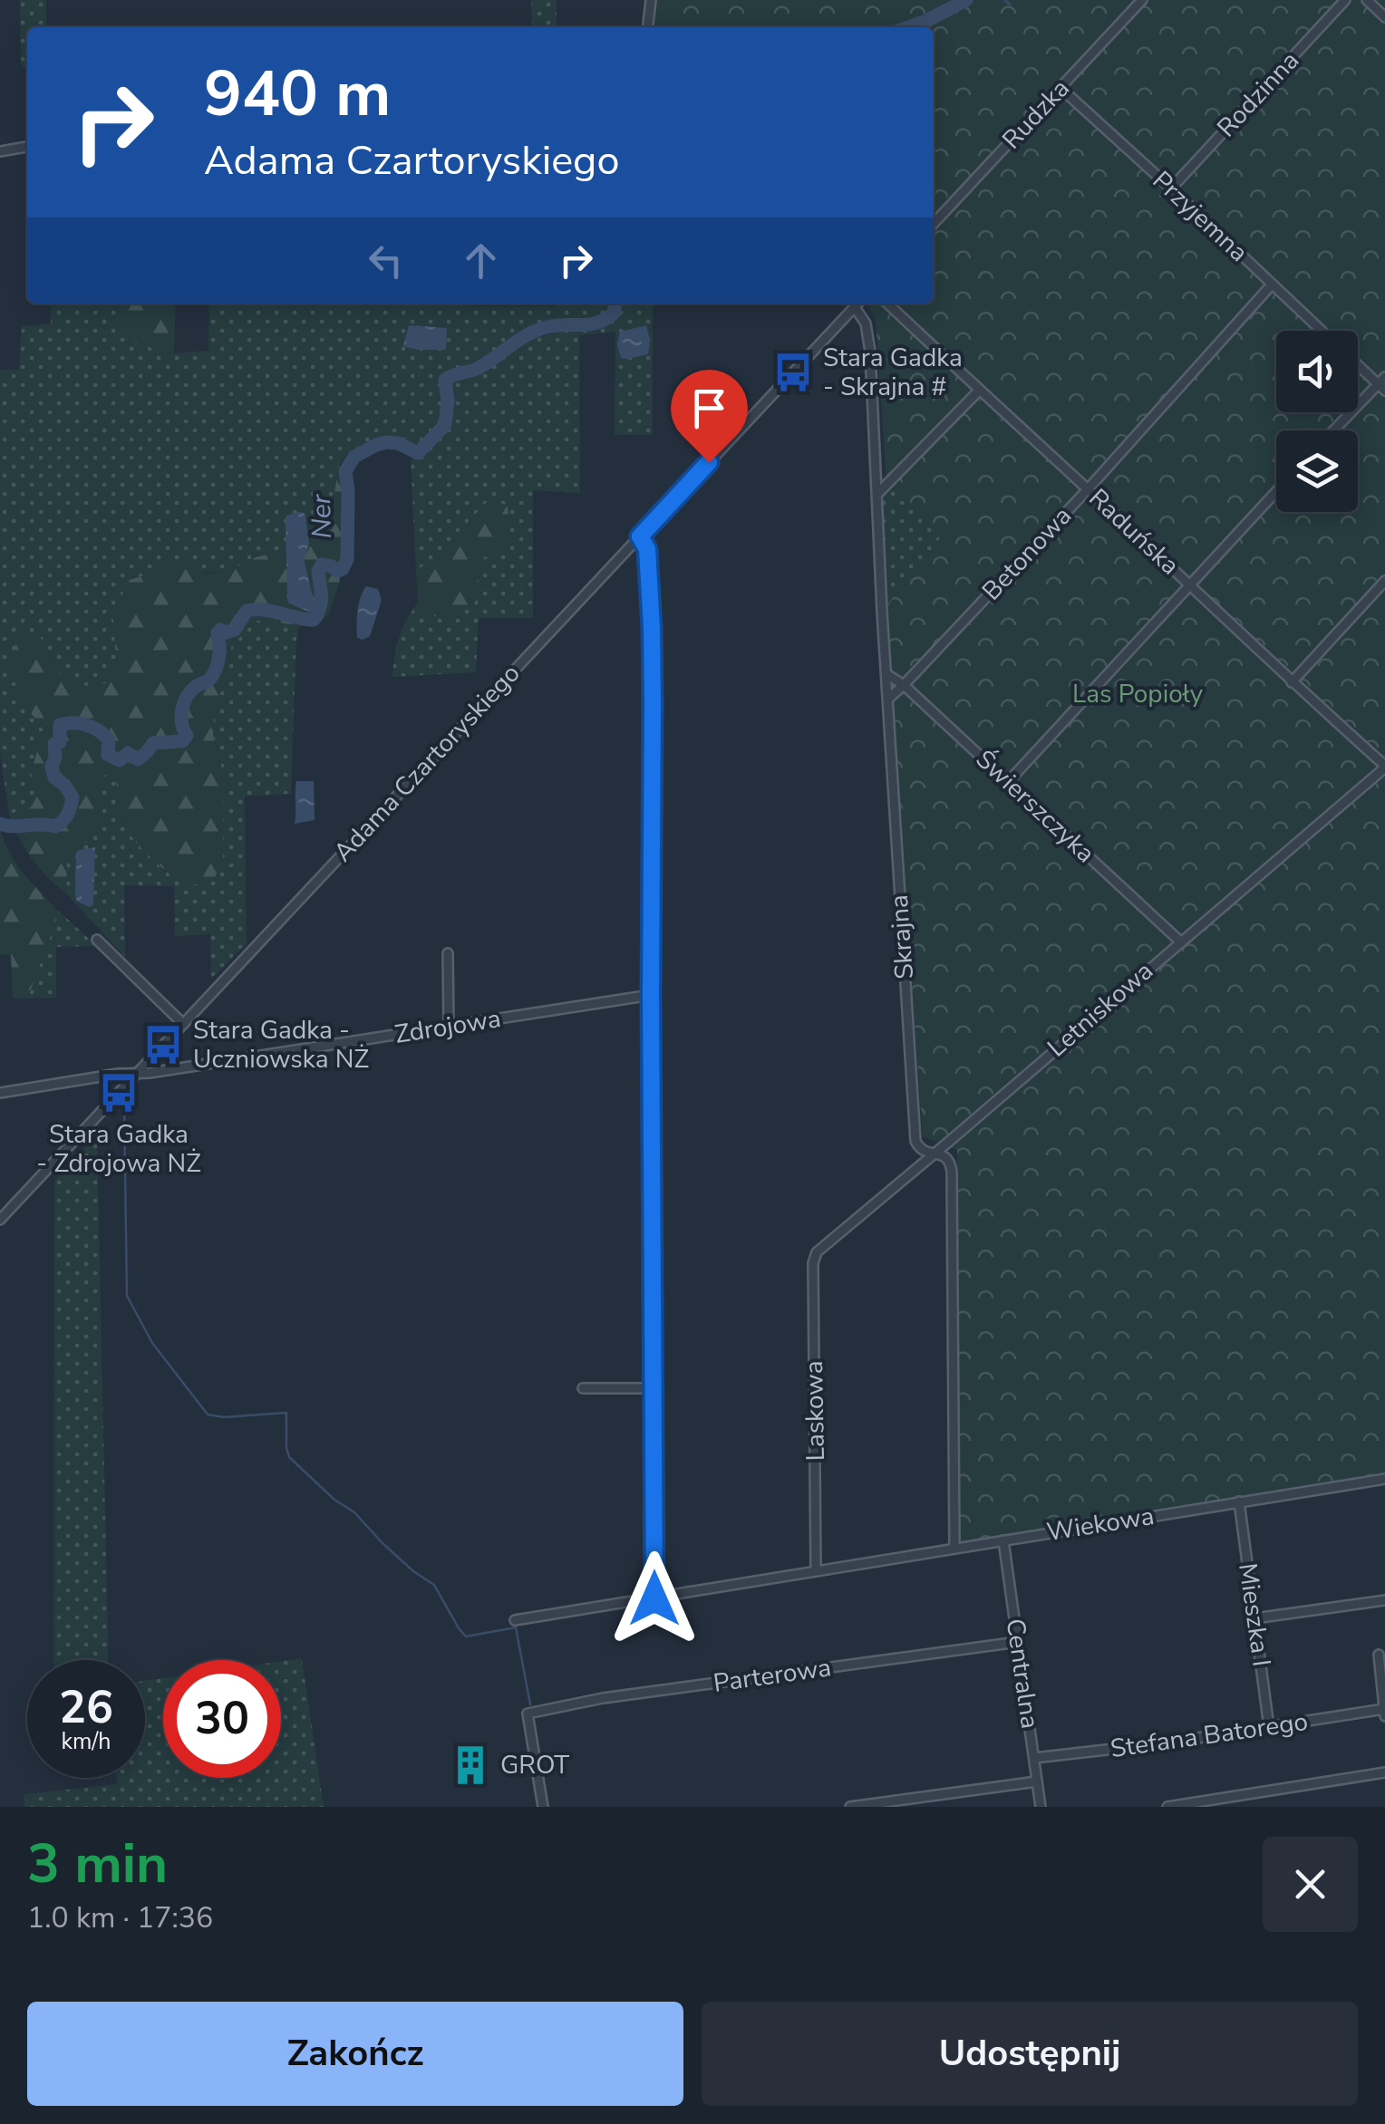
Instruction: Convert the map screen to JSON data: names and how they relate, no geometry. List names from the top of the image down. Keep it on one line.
{"streets":{"street":["Rodzinna","Rudzka","Przyjemna","Raduńska","Betonowa","Adama Czartoryskiego","Świerszczyka","Skrajna","Letniskowa","Zdrojowa","Laskowa","Wiekowa","Mieszka I","Centralna","Parterowa","Stefana Batorego"]},"crossings":[["Rodzinna","Przyjemna"],["Rudzka","Przyjemna"],["Przyjemna","Betonowa"],["Raduńska","Betonowa"],["Raduńska","Letniskowa"],["Betonowa","Świerszczyka"],["Betonowa","Skrajna"],["Adama Czartoryskiego","Skrajna"],["Adama Czartoryskiego","Zdrojowa"],["Świerszczyka","Skrajna"],["Świerszczyka","Letniskowa"],["Skrajna","Letniskowa"],["Skrajna","Wiekowa"],["Letniskowa","Laskowa"],["Laskowa","Wiekowa"],["Wiekowa","Mieszka I"],["Wiekowa","Centralna"],["Mieszka I","Stefana Batorego"],["Centralna","Parterowa"],["Centralna","Stefana Batorego"]],"water":["Ner"],"parks":["Las Popioły"],"places":{"bus stop":["Stara Gadka - Skrajna #","Stara Gadka - Uczniowska NŻ","Stara Gadka - Zdrojowa NŻ"],"building":["GROT"]},"page":{"turn":["940 m","Adama Czartoryskiego"],"speed":"26 km/h","limit":"30","heading":["3 min","1.0 km · 17:36"],"buttons":["Zakończ","Udostępnij"]}}
